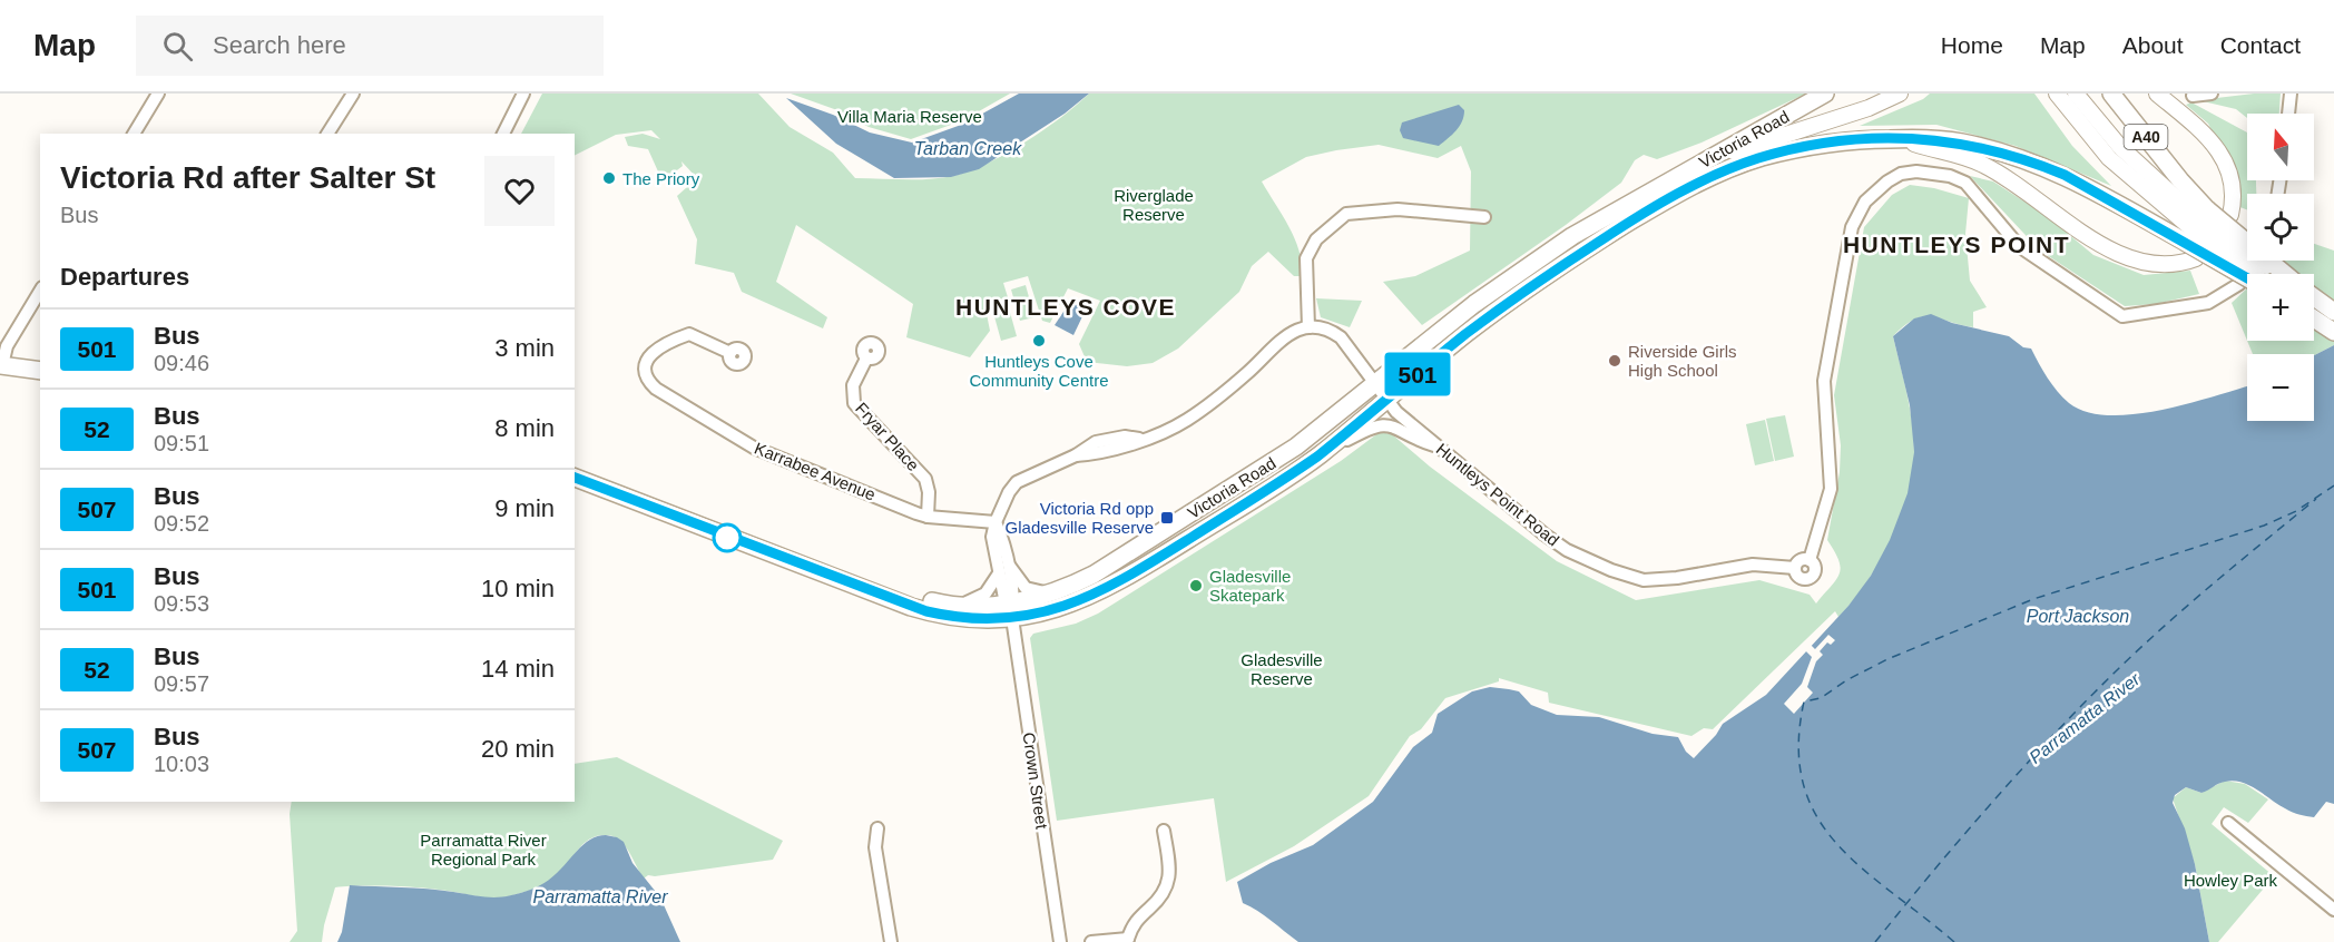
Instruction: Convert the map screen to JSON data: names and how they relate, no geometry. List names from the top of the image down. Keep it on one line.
{"streets":{"highway":["A40","Victoria Road"],"street":["Fryar Place","Karrabee Avenue","Huntleys Point Road","Crown Street"]},"crossings":[["Victoria Road","Huntleys Point Road"],["Victoria Road","Crown Street"],["Fryar Place","Karrabee Avenue"],["Karrabee Avenue","Crown Street"]],"districts":["HUNTLEYS POINT","HUNTLEYS COVE"],"water":["Tarban Creek","Port Jackson","Parramatta River"],"parks":["Villa Maria Reserve","Riverglade Reserve","Gladesville Reserve","Parramatta River Regional Park","Howley Park"],"places":{"other":["The Priory","Huntleys Cove Community Centre","Riverside Girls High School","Gladesville Skatepark"],"transit":["Victoria Rd opp Gladesville Reserve"]},"lines":["bus line 501"],"north":"top","page":{"header":"Map","search":"Search here","nav":["Home","Map","About","Contact"],"on_map":"501","map_buttons":["+","−"],"heading":[["Victoria Rd after Salter St","Bus"],"Departures"],"list":[{"mark":"501","name":"Bus","note":"09:46","value":"3 min"},{"mark":"52","name":"Bus","note":"09:51","value":"8 min"},{"mark":"507","name":"Bus","note":"09:52","value":"9 min"},{"mark":"501","name":"Bus","note":"09:53","value":"10 min"},{"mark":"52","name":"Bus","note":"09:57","value":"14 min"},{"mark":"507","name":"Bus","note":"10:03","value":"20 min"}]}}
